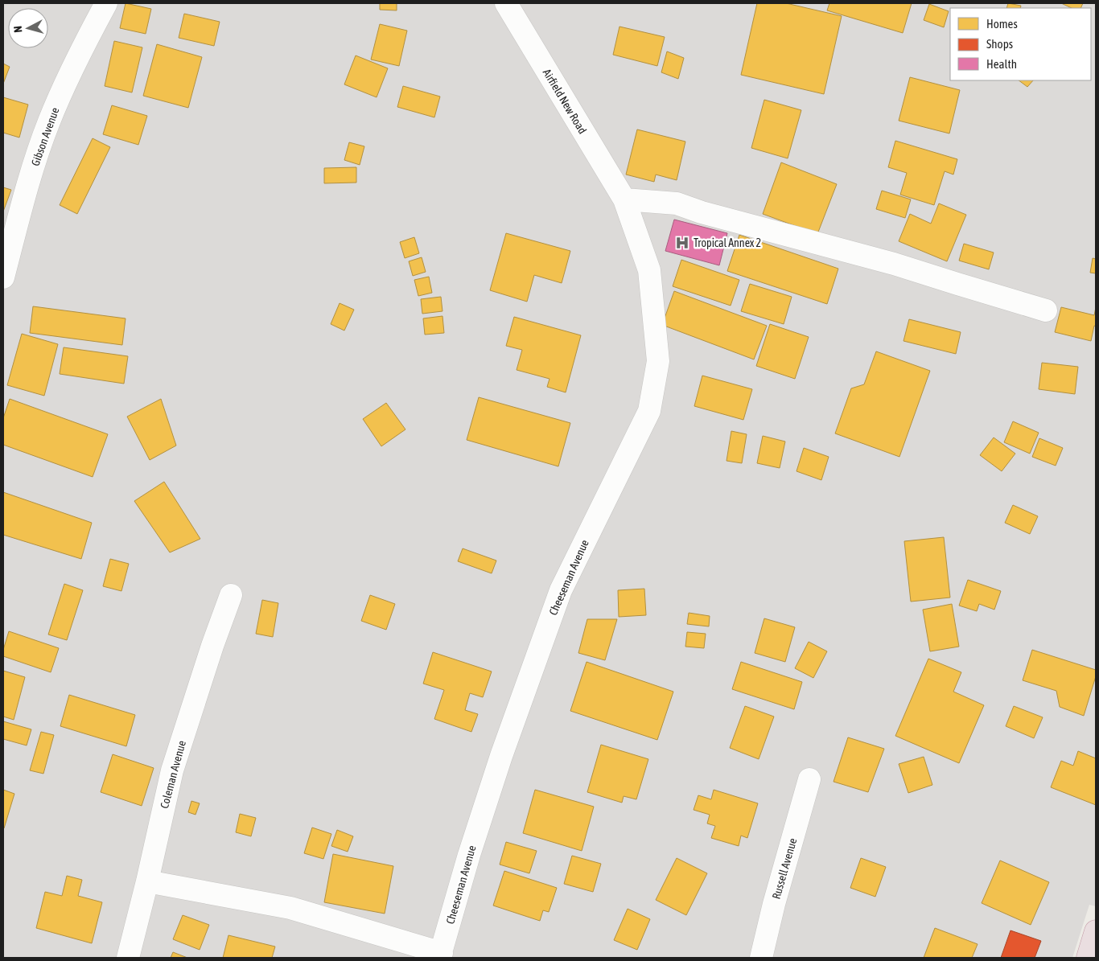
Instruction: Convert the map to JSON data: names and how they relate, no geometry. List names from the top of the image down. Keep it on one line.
{"streets":{"street":["Airfield New Road","Gibson Avenue","Cheeseman Avenue","Coleman Avenue","Russell Avenue"]},"crossings":[["Airfield New Road","Cheeseman Avenue"]],"places":{"hospital":["Tropical Annex 2"]},"legend":["Homes","Shops","Health"],"north":"left"}
